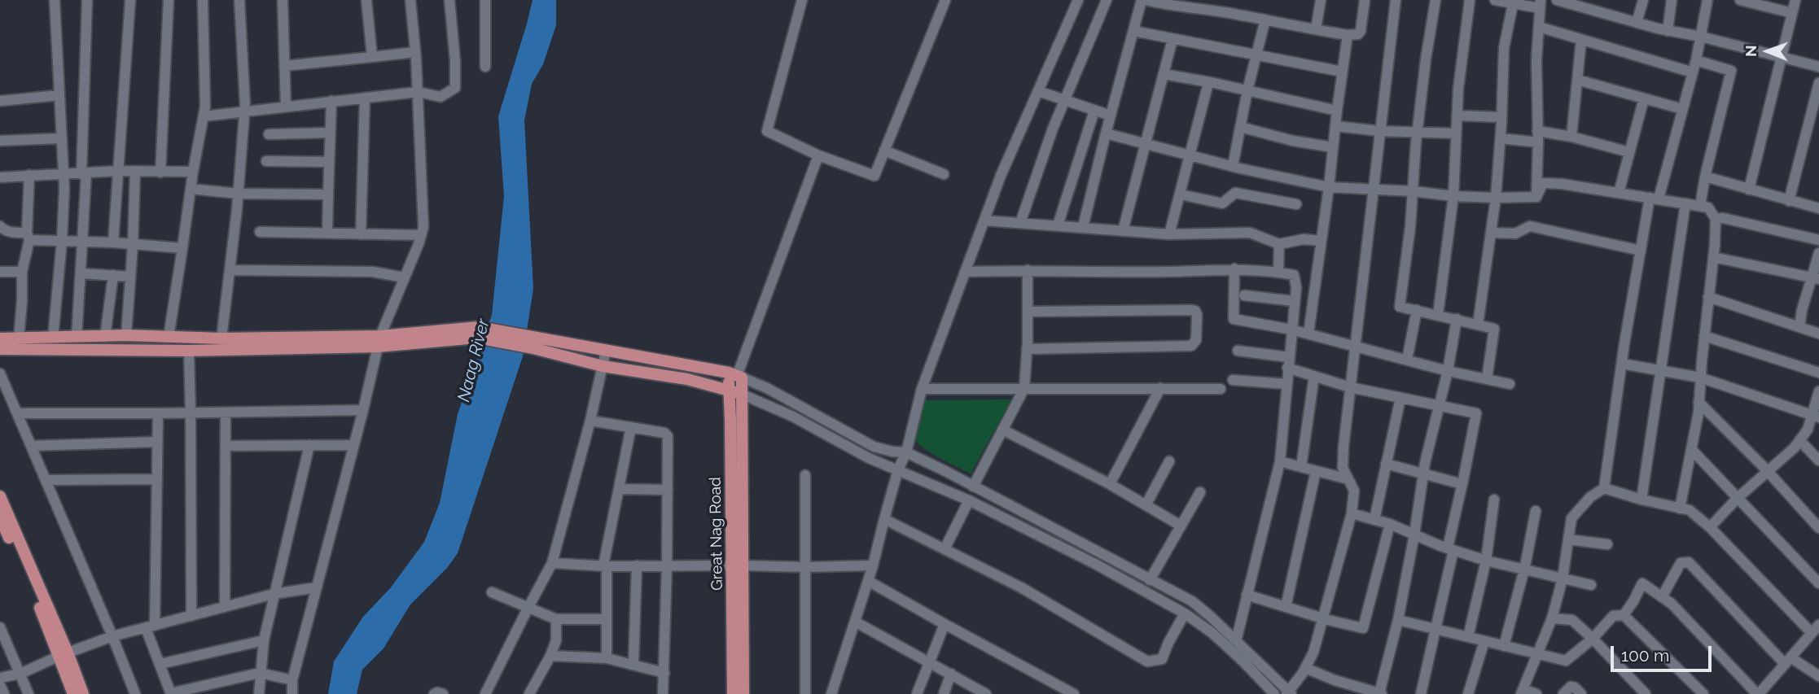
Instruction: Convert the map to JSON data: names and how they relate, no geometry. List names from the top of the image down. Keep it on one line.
{"streets":{"main road":["Great Nag Road"]},"water":["Naag River"],"scale_bar":"100 m","north":"left"}
